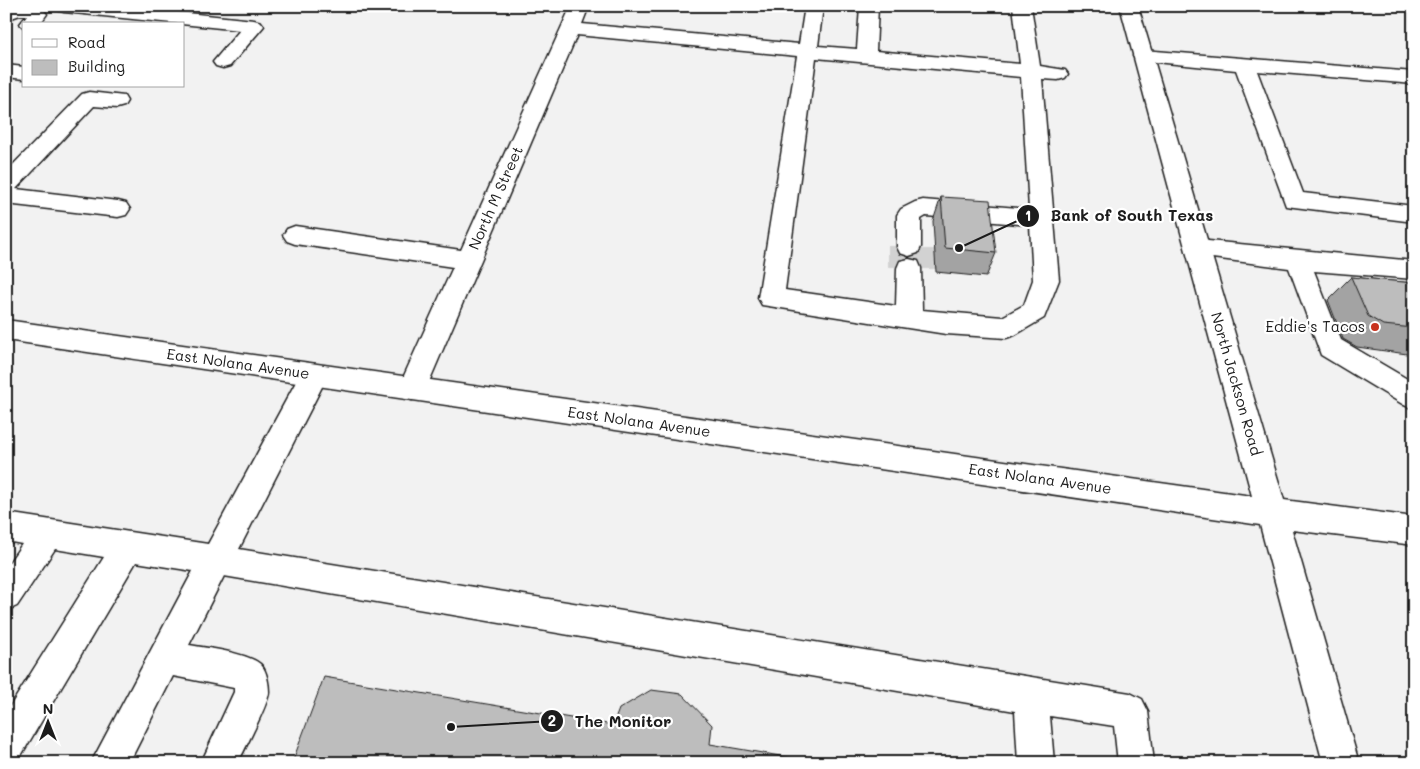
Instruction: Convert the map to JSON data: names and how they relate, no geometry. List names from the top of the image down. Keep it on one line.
{"streets":{"main road":["North M Street","East Nolana Avenue","North Jackson Road"]},"crossings":[["North M Street","East Nolana Avenue"],["East Nolana Avenue","North Jackson Road"]],"places":["Bank of South Texas","Eddie's Tacos","The Monitor"],"legend":["Road","Building"],"north":"top"}
